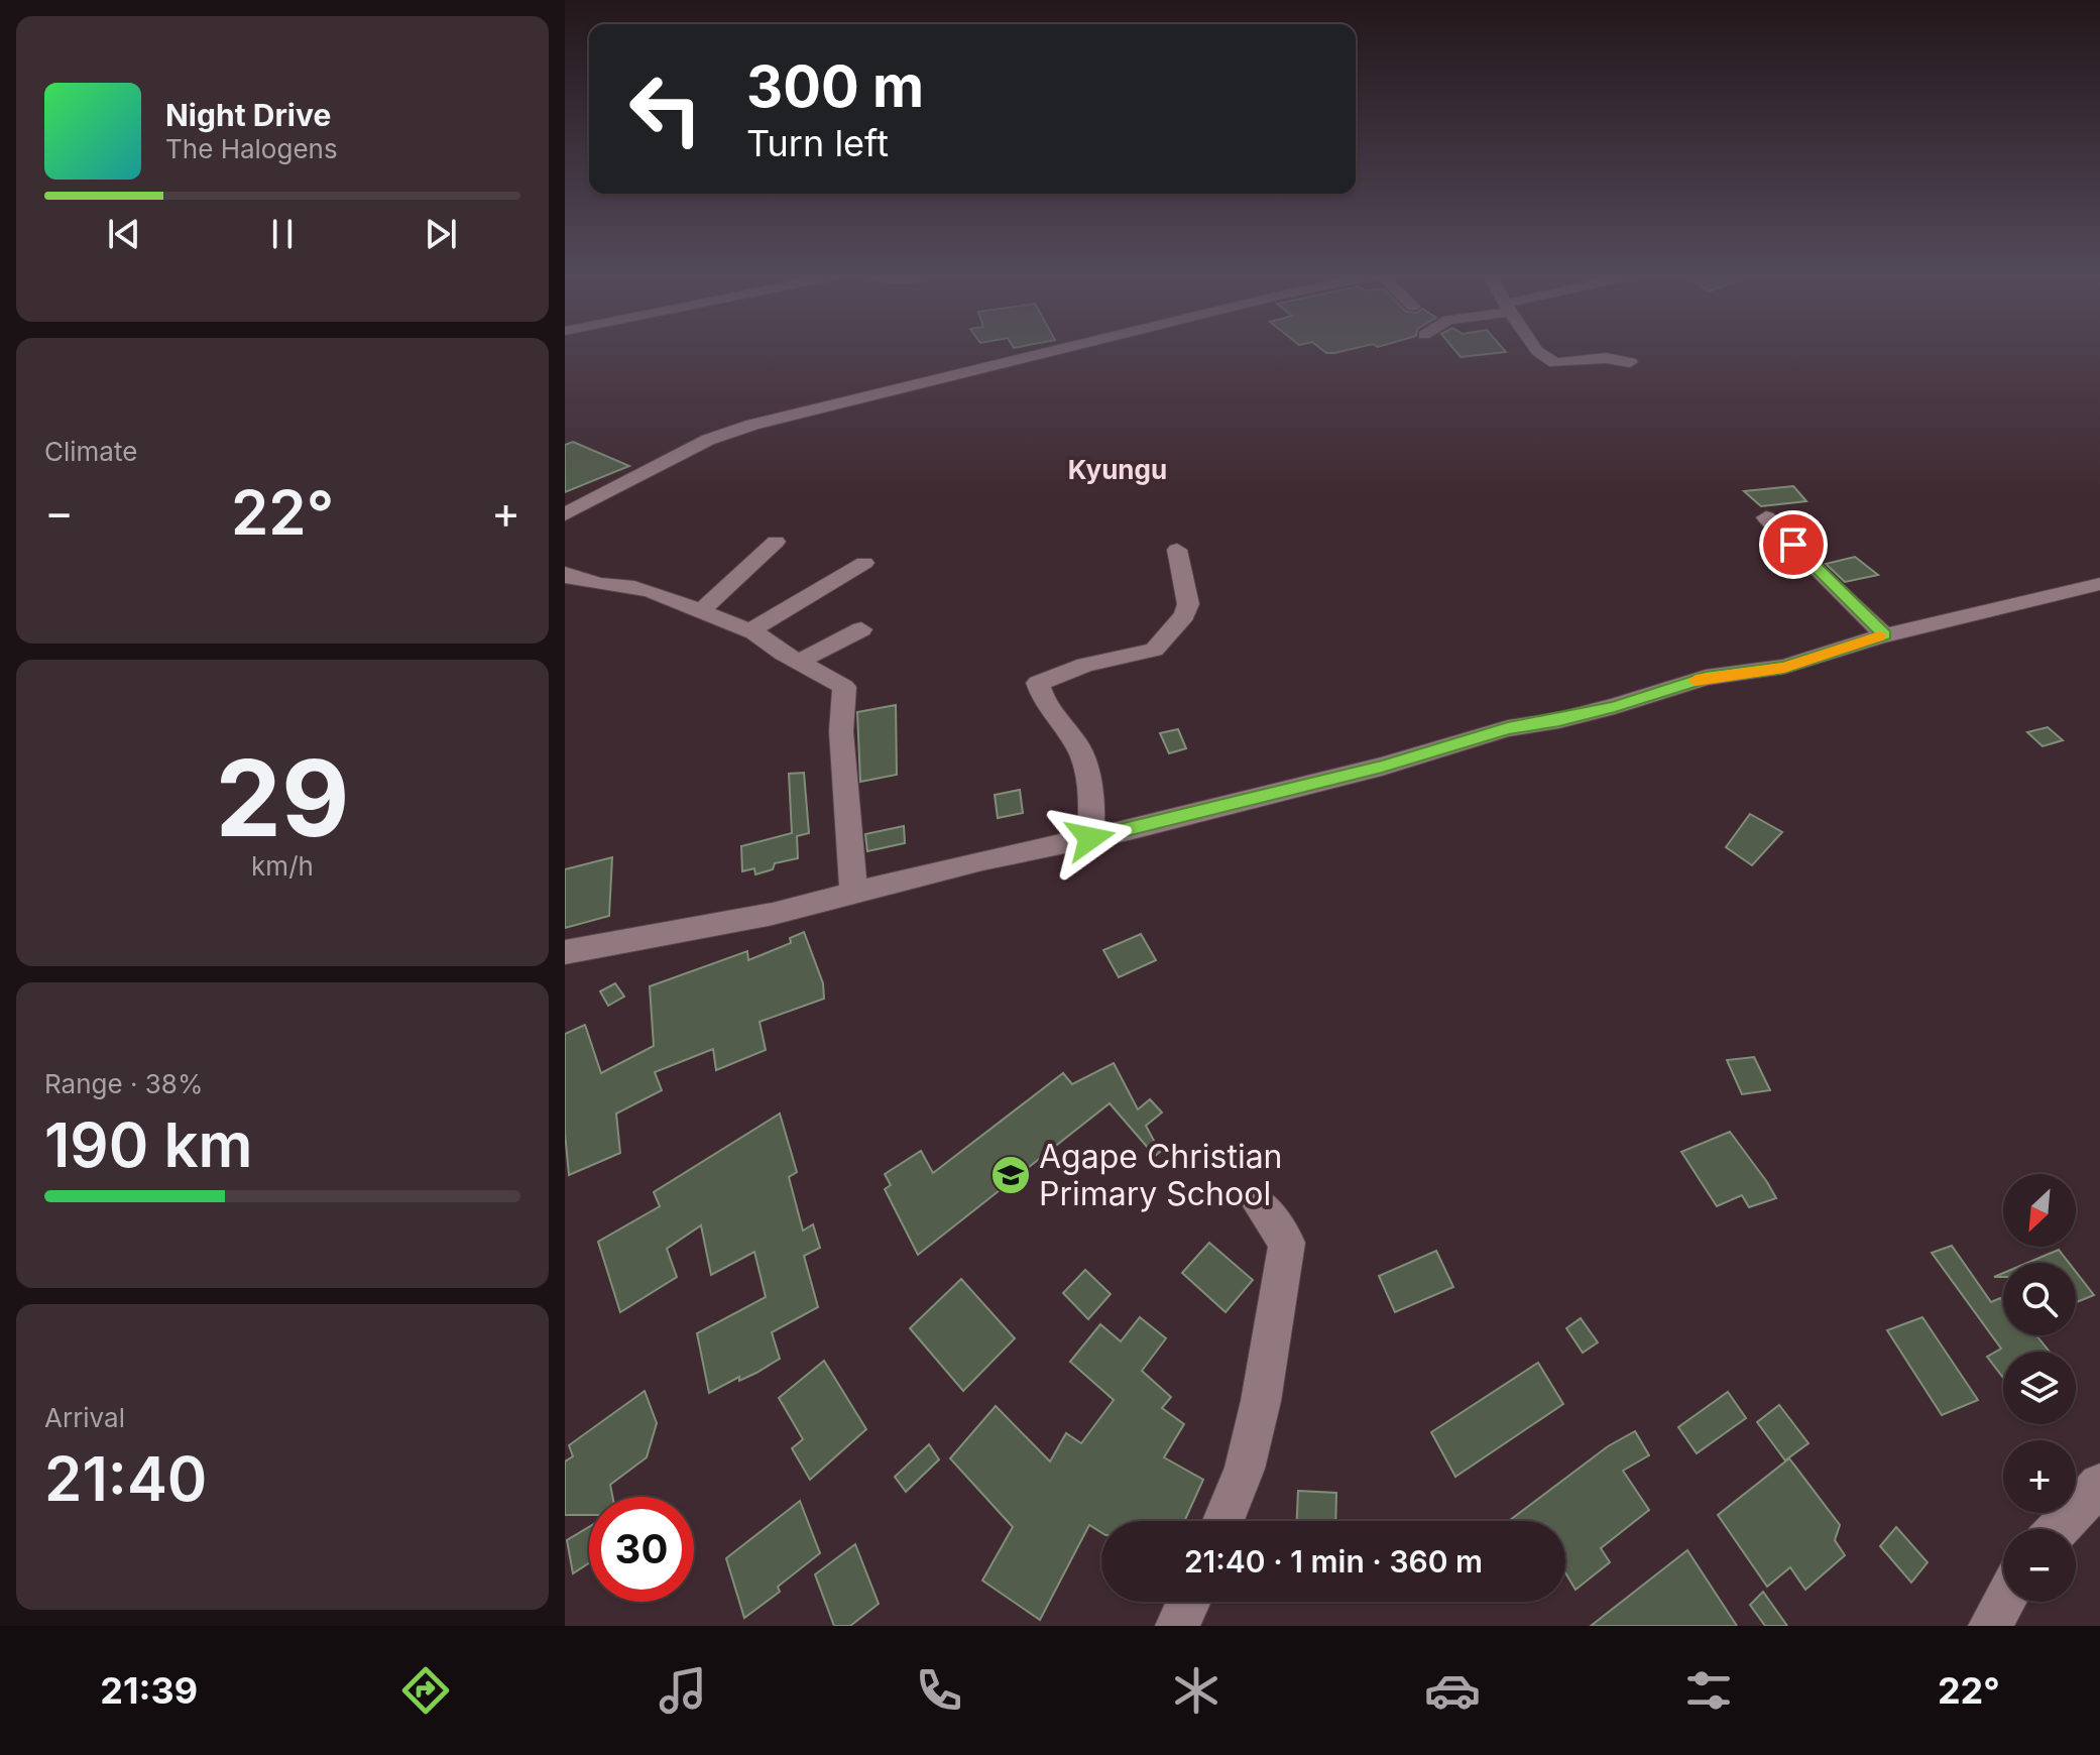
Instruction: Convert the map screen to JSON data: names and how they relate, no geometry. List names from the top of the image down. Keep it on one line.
{"districts":["Kyungu"],"places":{"school or university":["Agape Christian Primary School"]},"north":"bottom left","page":{"turn":["300 m","Turn left"],"song":["Night Drive","The Halogens"],"tile":["Climate",["29","km/h"],["Range · 38%","190 km"],["Arrival","21:40"]],"heat":["−","22°","+"],"map_buttons":["+","−"],"limit":"30","trip":"21:40 · 1 min · 360 m","tabs":["21:39","22°"]}}
